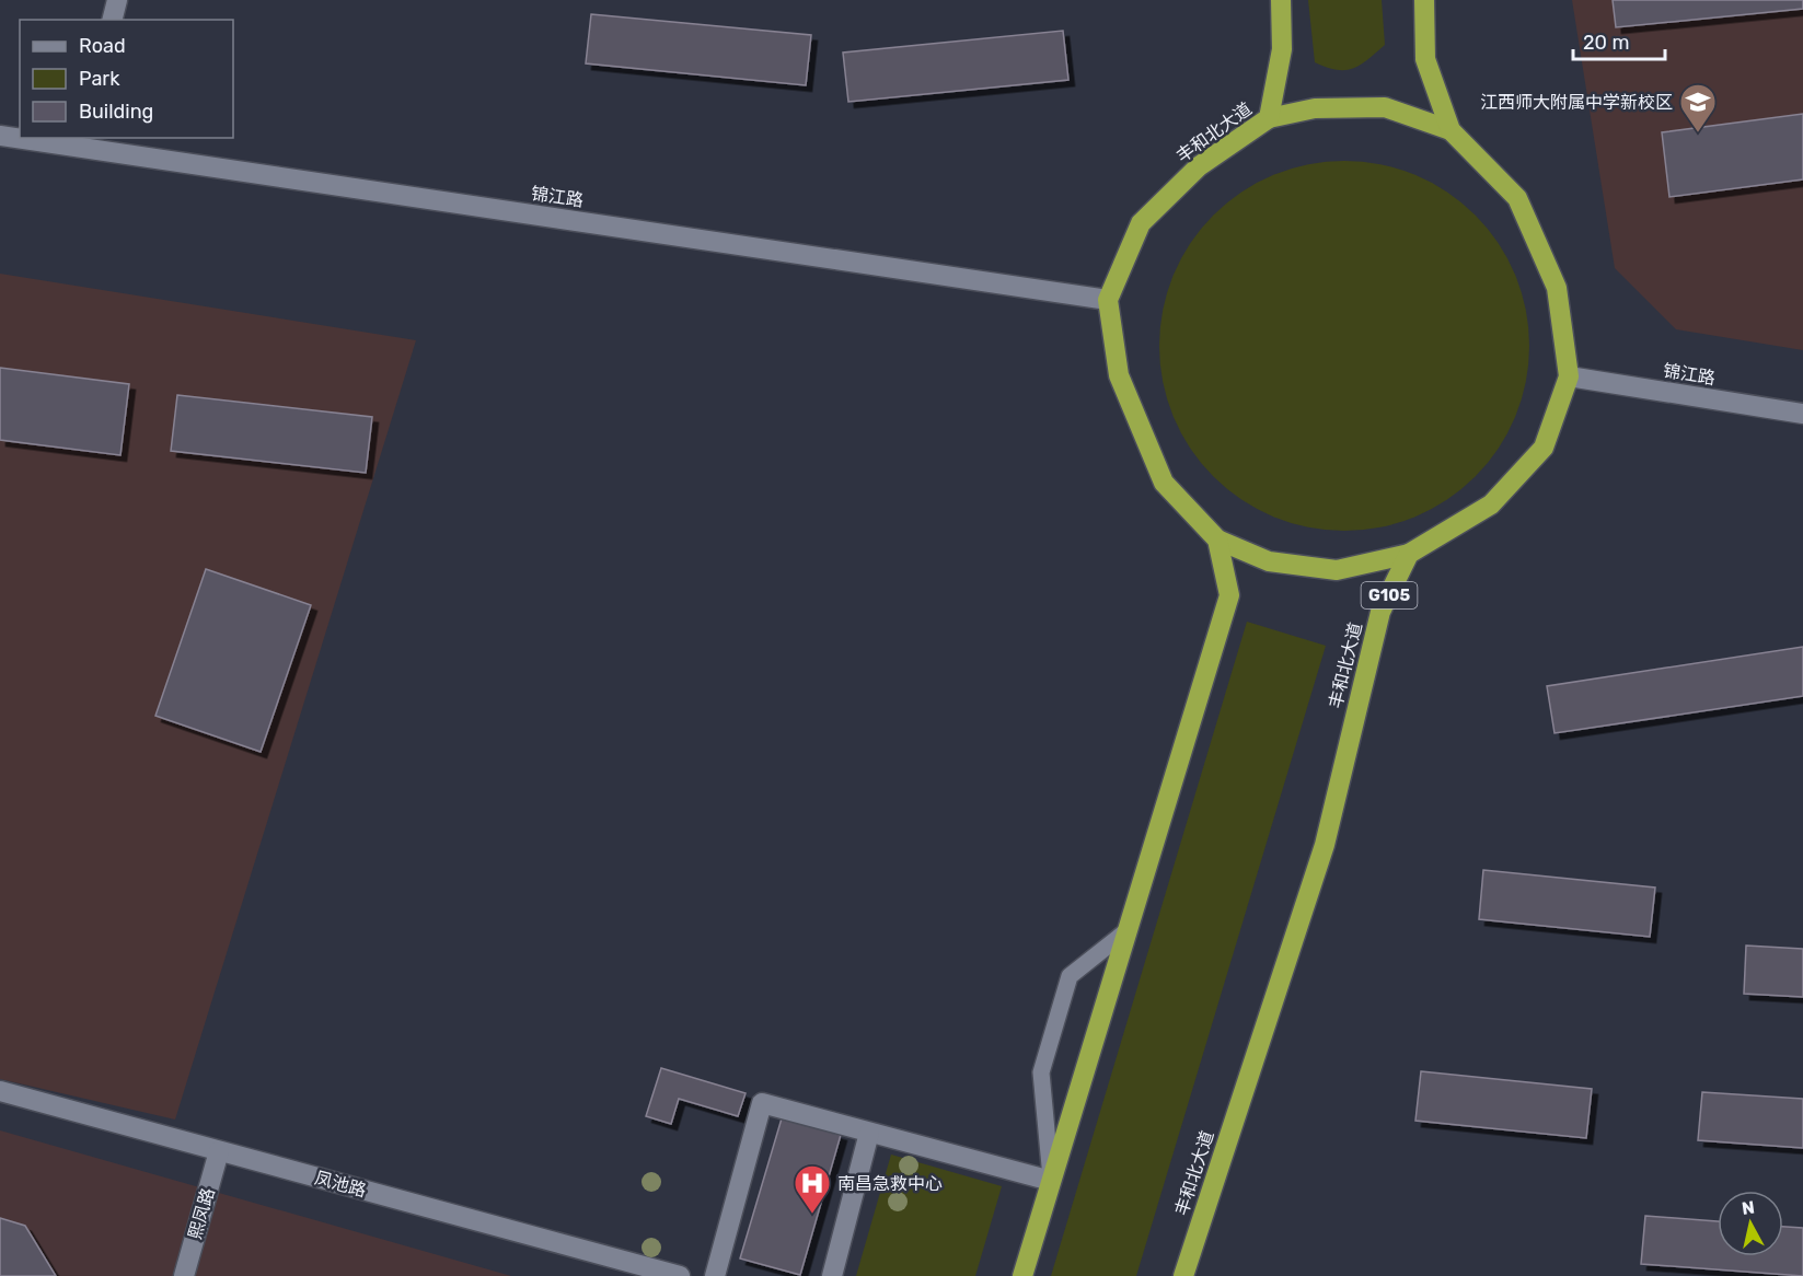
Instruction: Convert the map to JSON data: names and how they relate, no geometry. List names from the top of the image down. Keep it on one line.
{"streets":{"highway":["丰和北大道","G105"],"street":["锦江路","凤池路","熙凤路"]},"crossings":[["丰和北大道","锦江路"],["凤池路","熙凤路"]],"places":{"school or university":["江西师大附属中学新校区"],"hospital":["南昌急救中心"]},"legend":["Road","Park","Building"],"scale_bar":"20 m","north":"top"}
